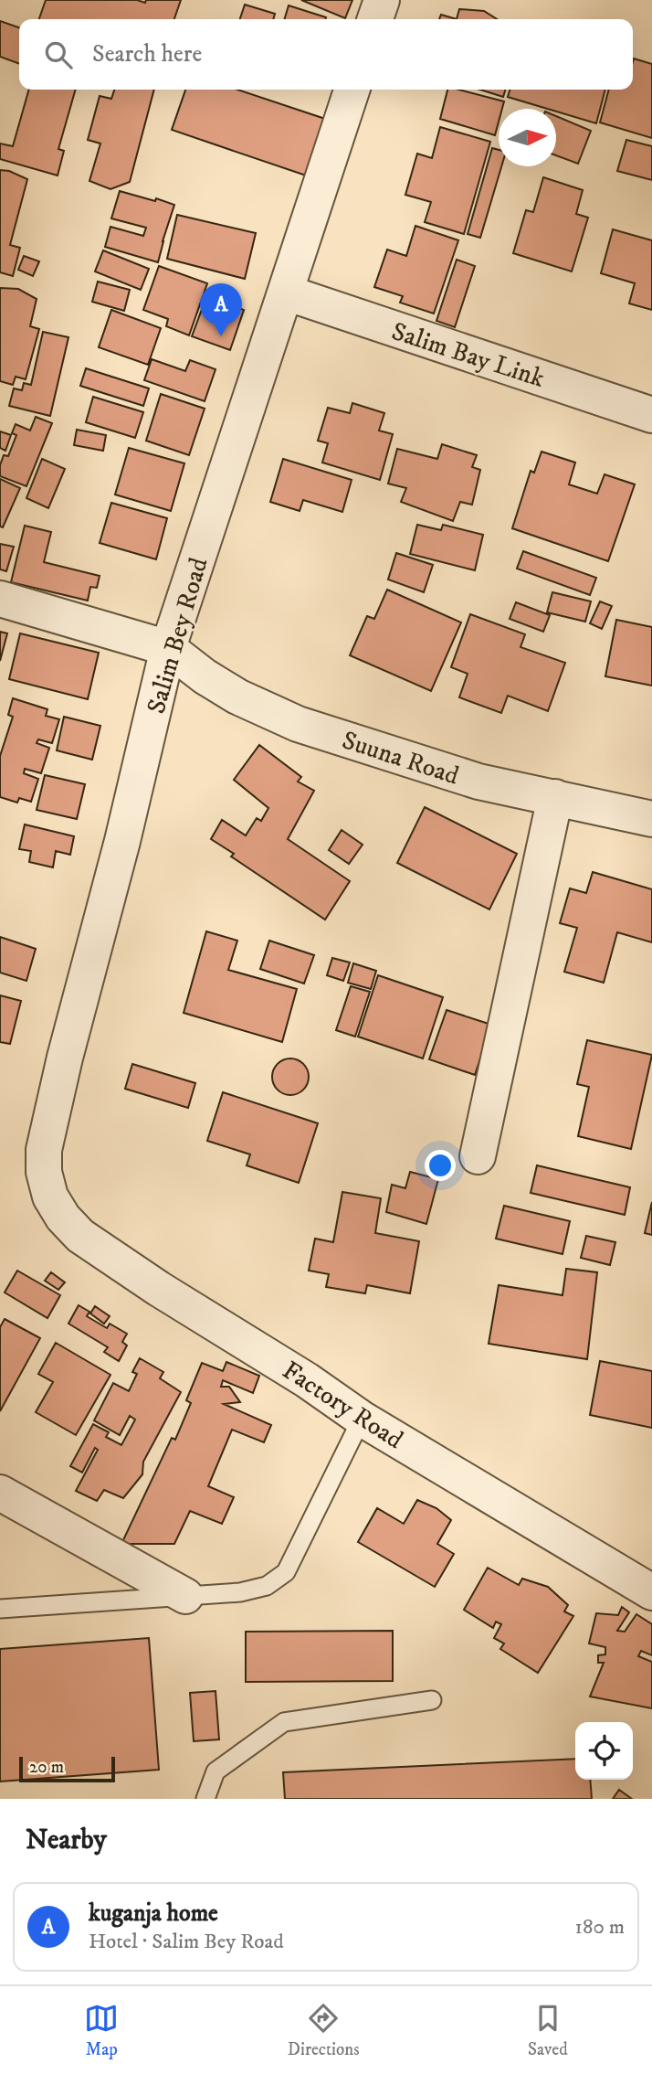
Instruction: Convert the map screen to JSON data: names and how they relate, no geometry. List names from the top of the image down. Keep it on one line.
{"streets":{"street":["Salim Bay Link","Salim Bey Road","Suuna Road","Factory Road"]},"crossings":[["Salim Bay Link","Salim Bey Road"],["Salim Bey Road","Suuna Road"],["Salim Bey Road","Factory Road"]],"scale_bar":"20 m","north":"right","page":{"search":"Search here","pins":"A","scale":"20 m","heading":"Nearby","list":[{"mark":"A","name":"kuganja home","note":"Hotel · Salim Bey Road","value":"180 m"}],"nav":["Map","Directions","Saved"]}}
